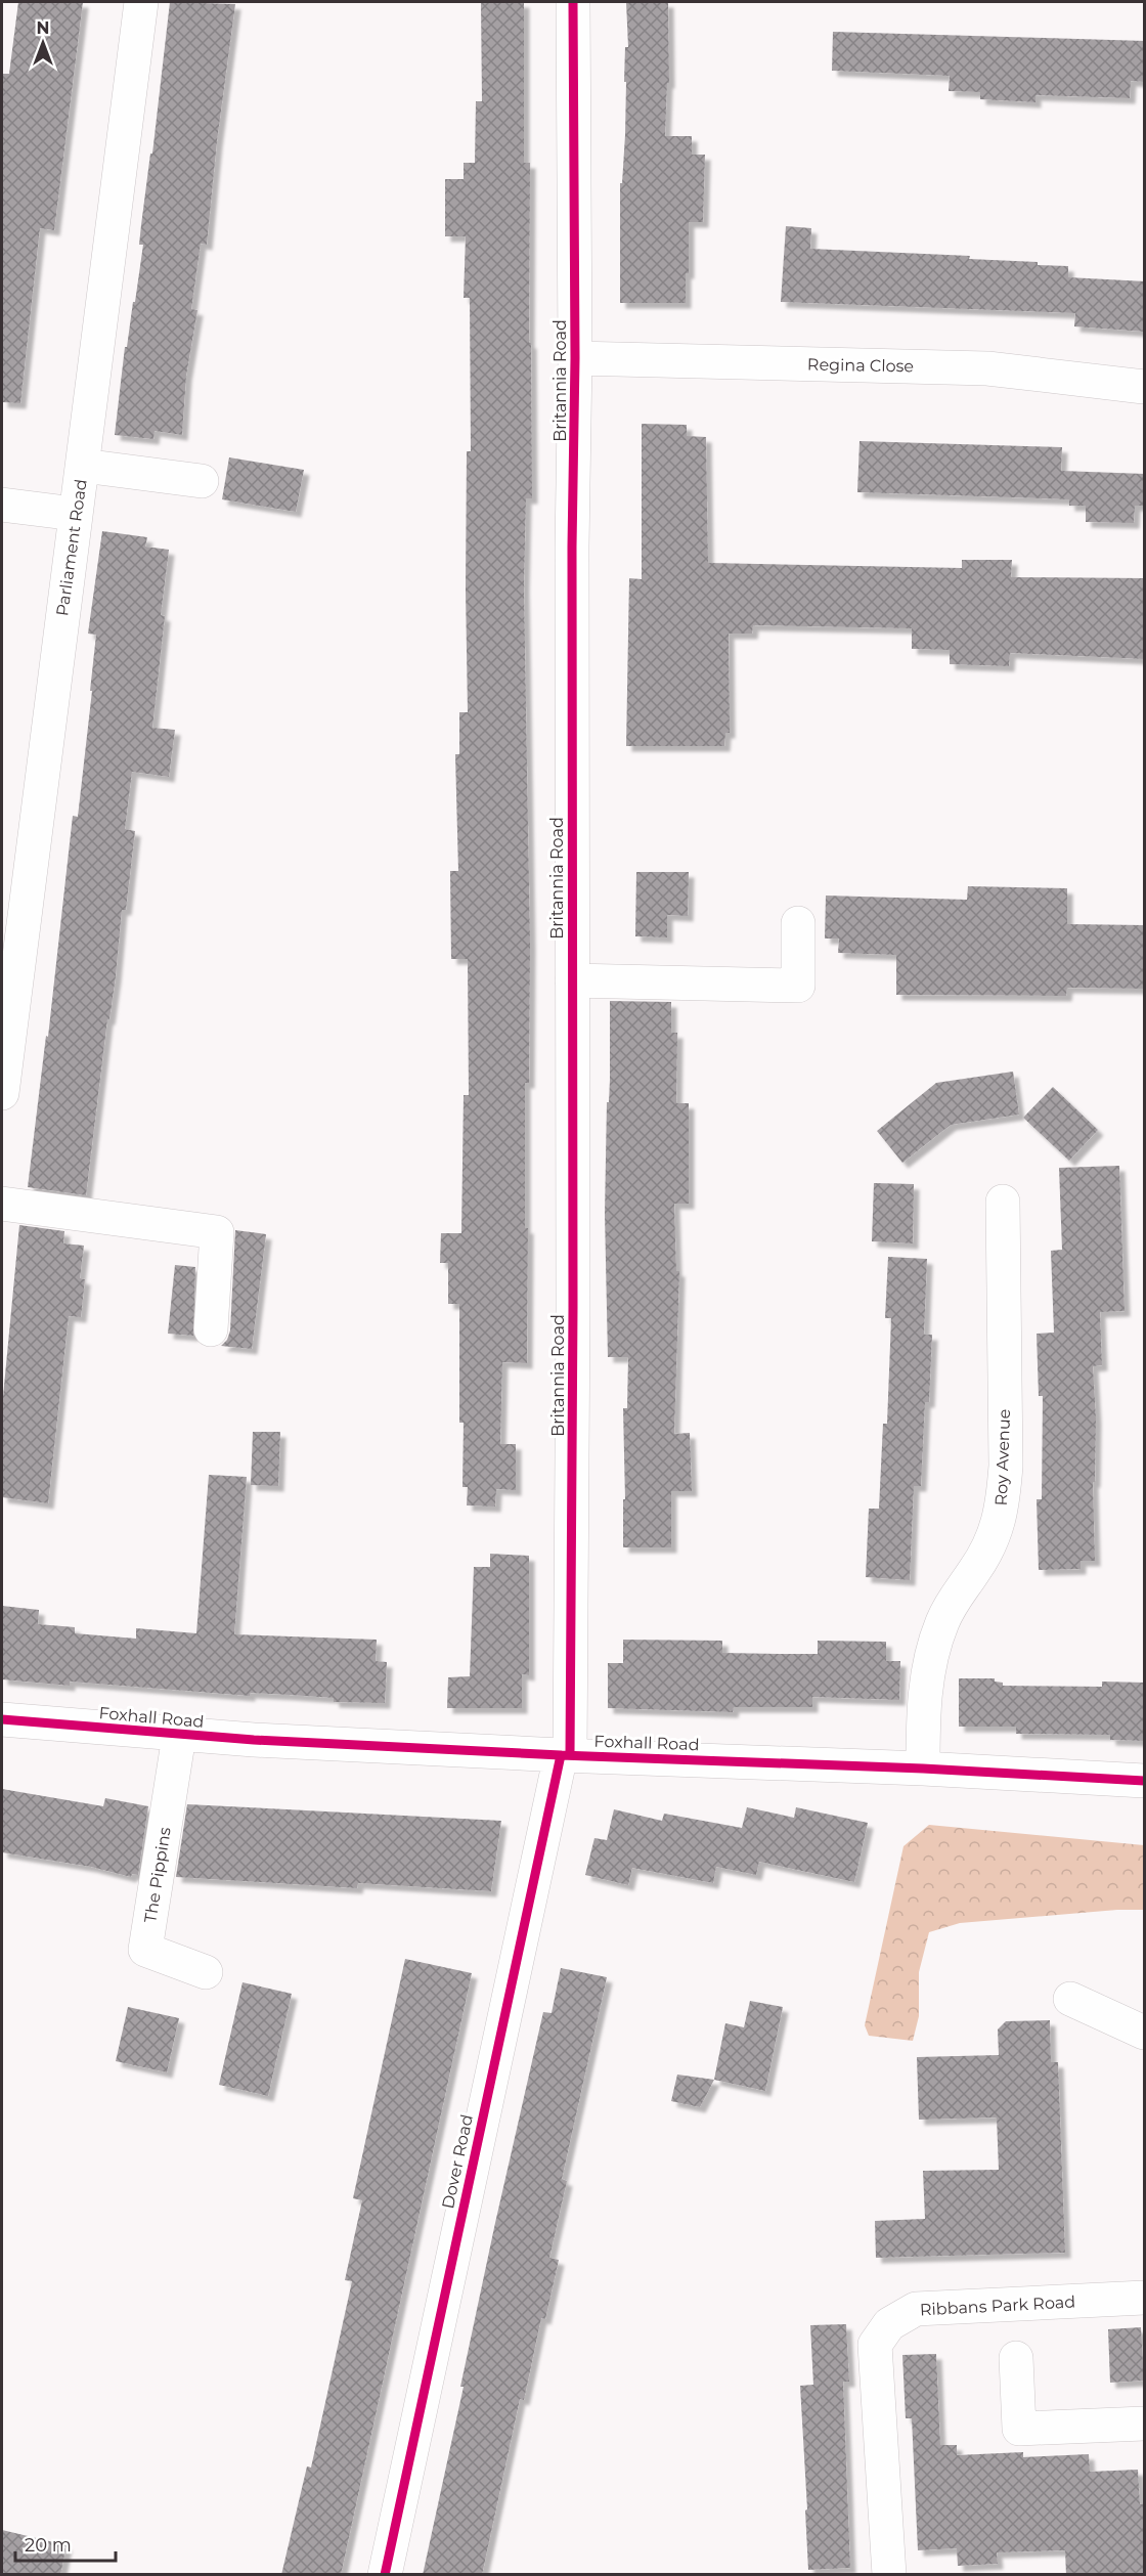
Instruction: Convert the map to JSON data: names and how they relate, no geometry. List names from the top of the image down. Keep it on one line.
{"streets":{"street":["Regina Close","Britannia Road","Parliament Road","Roy Avenue","Foxhall Road","The Pippins","Dover Road","Ribbans Park Road"]},"crossings":[["Regina Close","Britannia Road"],["Britannia Road","Foxhall Road"],["Britannia Road","Dover Road"],["Roy Avenue","Foxhall Road"],["Foxhall Road","The Pippins"],["Foxhall Road","Dover Road"]],"scale_bar":"20 m","north":"top"}
